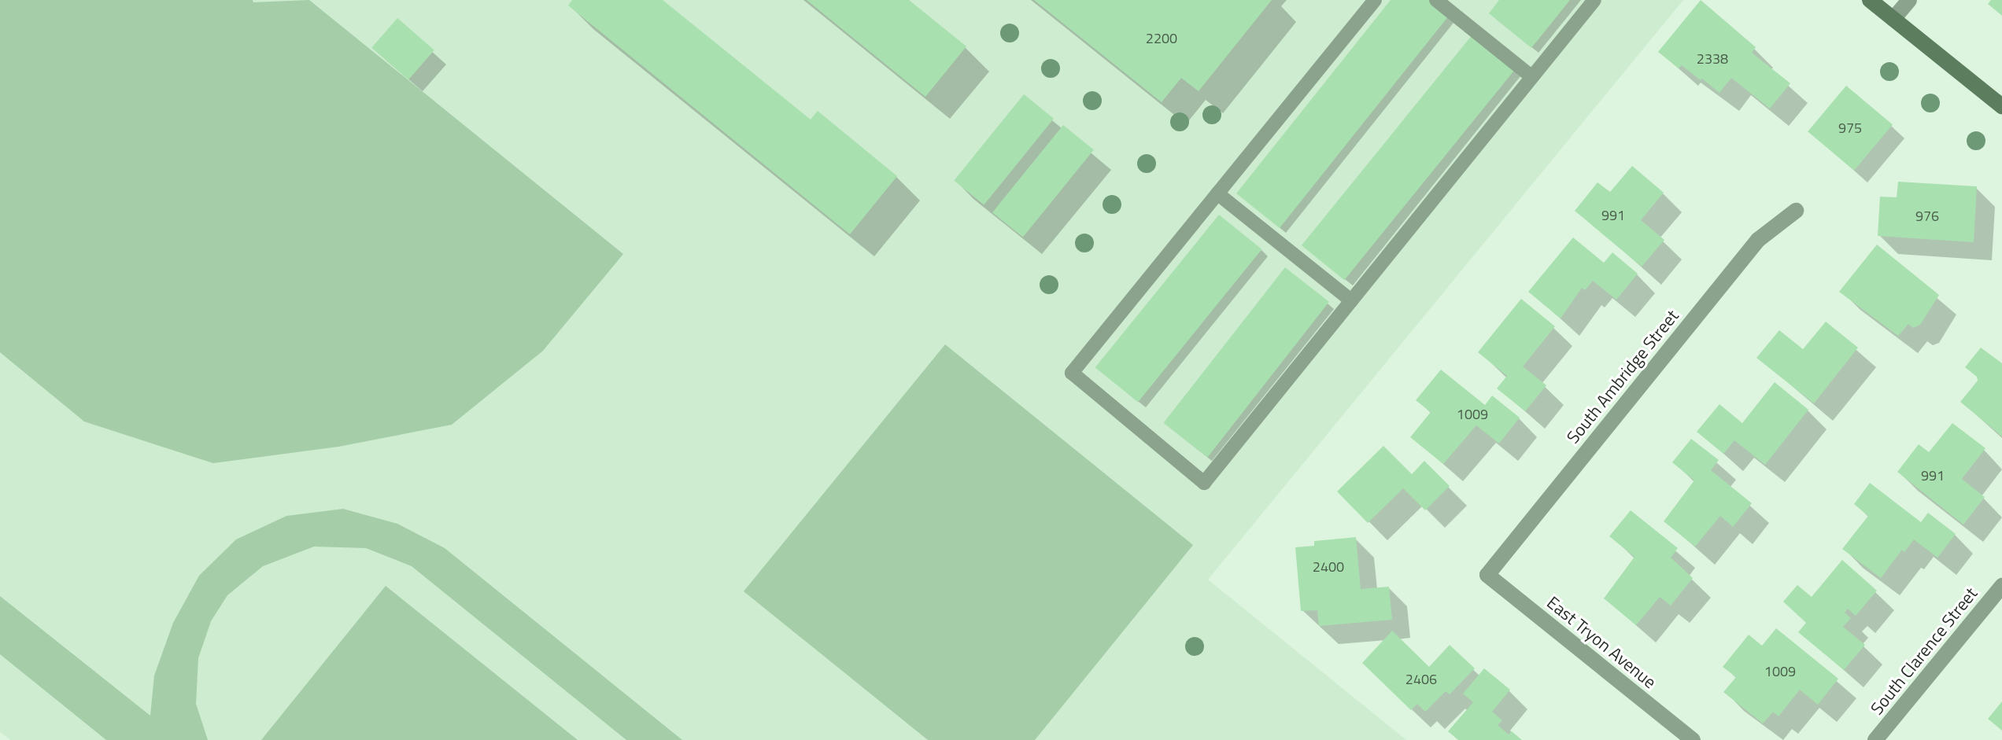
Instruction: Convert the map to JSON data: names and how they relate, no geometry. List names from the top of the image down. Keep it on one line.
{"streets":{"street":["South Ambridge Street","East Tryon Avenue","South Clarence Street"]},"crossings":[["South Ambridge Street","East Tryon Avenue"]],"house_numbers":["2200","2338","975","991","976","1009","991","2400","1009","2406"]}
